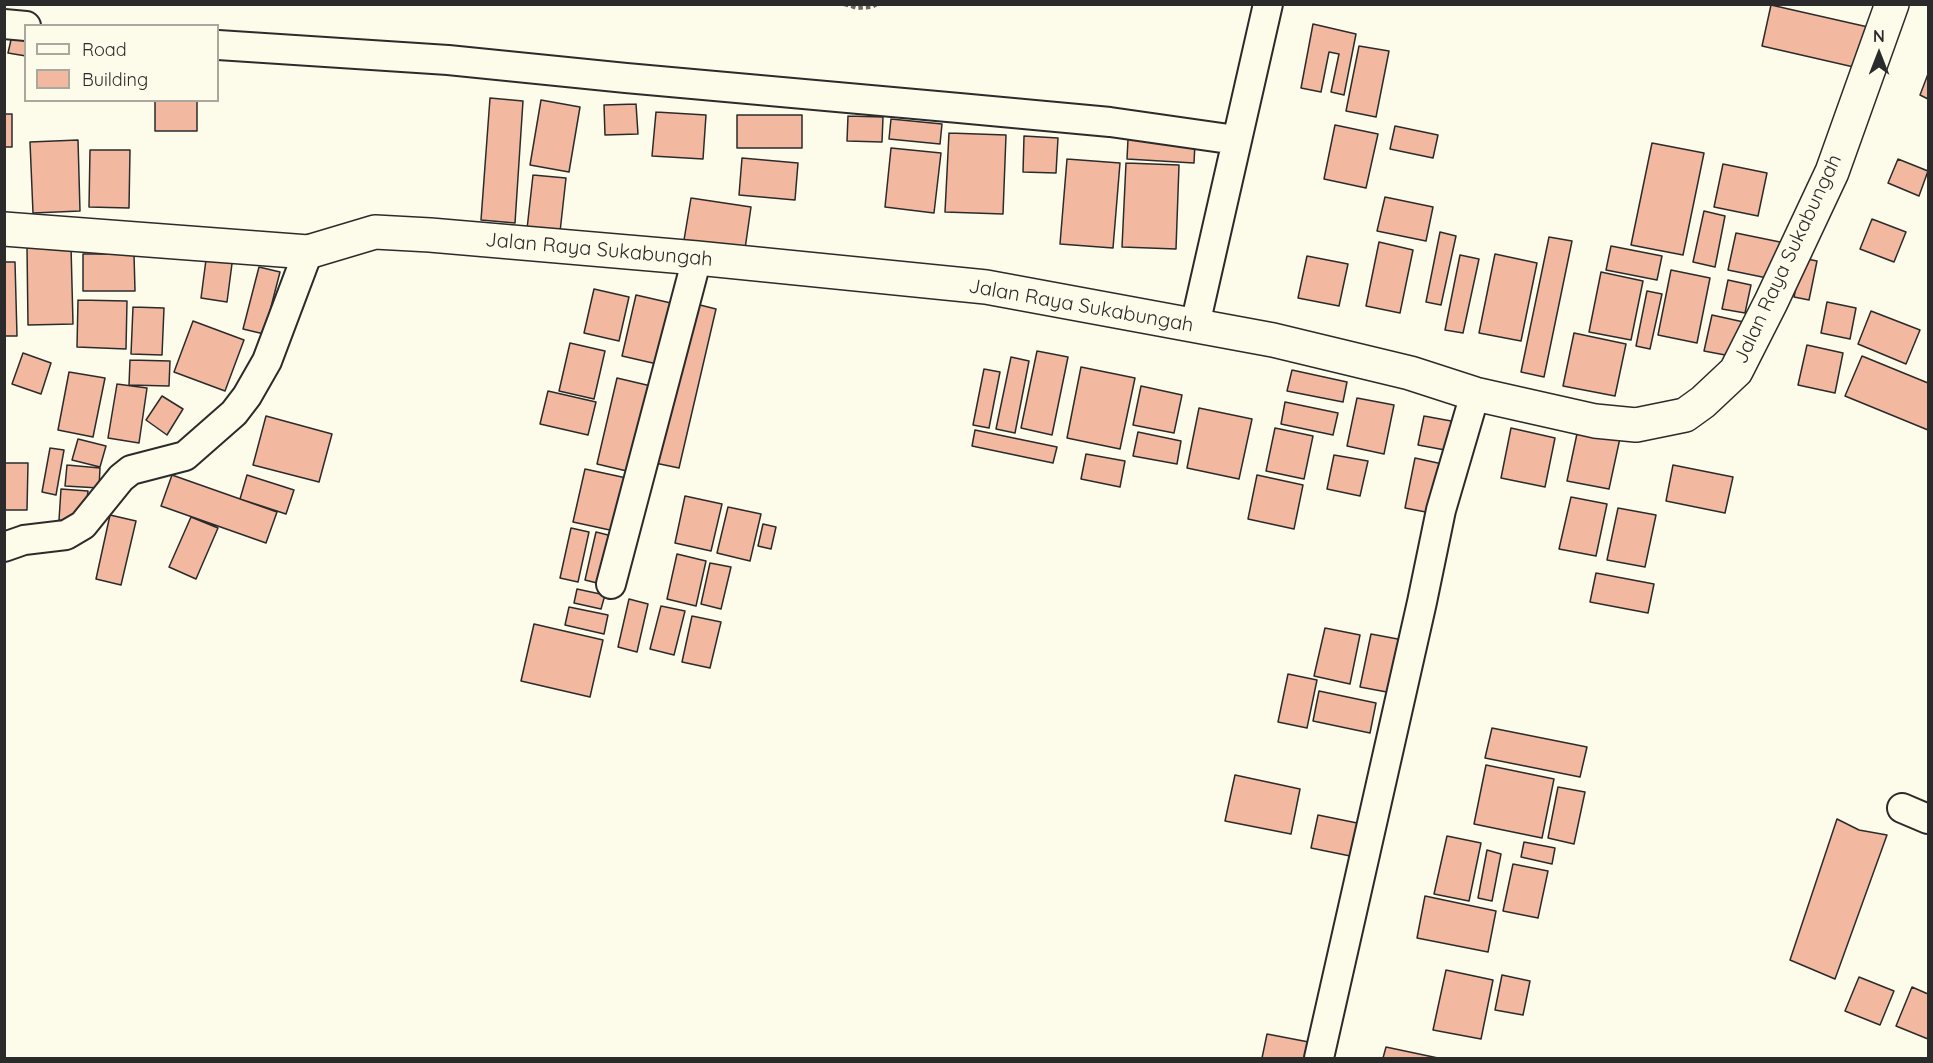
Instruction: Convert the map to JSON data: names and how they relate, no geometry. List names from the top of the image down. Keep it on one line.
{"streets":{"street":["Jalan Raya Sukabungah"]},"legend":["Road","Building"],"north":"top"}
